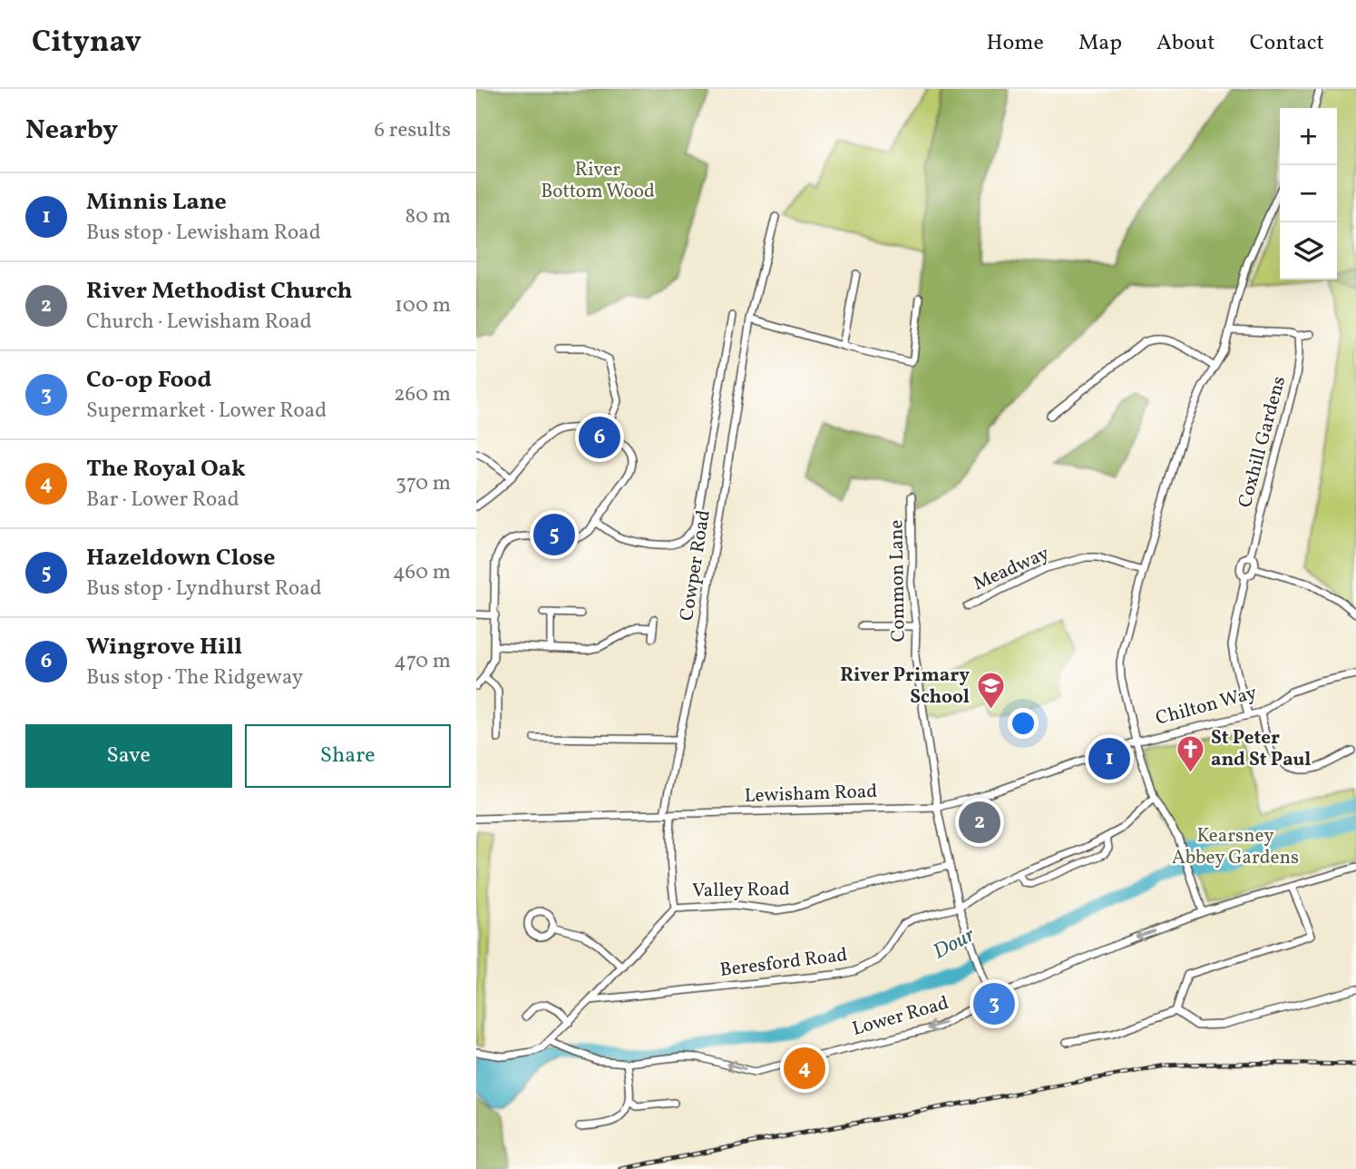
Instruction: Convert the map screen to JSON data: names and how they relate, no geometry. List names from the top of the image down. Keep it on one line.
{"streets":{"street":["Coxhill Gardens","Cowper Road","Meadway","Common Lane","Chilton Way","Lewisham Road","Valley Road","Beresford Road","Lower Road"]},"crossings":[["Coxhill Gardens","Chilton Way"],["Cowper Road","Lewisham Road"],["Cowper Road","Valley Road"],["Common Lane","Lewisham Road"],["Common Lane","Valley Road"],["Common Lane","Beresford Road"],["Common Lane","Lower Road"],["Chilton Way","Lewisham Road"],["Valley Road","Beresford Road"],["Valley Road","Lower Road"]],"one_way":["Lower Road"],"water":["Dour"],"parks":["River Bottom Wood","Kearsney Abbey Gardens"],"places":{"school or university":["River Primary School"],"church":["St Peter and St Paul"]},"page":{"header":"Citynav","nav":["Home","Map","About","Contact"],"heading":["Nearby","6 results"],"map_buttons":["+","−"],"list":[{"mark":"1","name":"Minnis Lane","note":"Bus stop · Lewisham Road","value":"80 m"},{"mark":"2","name":"River Methodist Church","note":"Church · Lewisham Road","value":"100 m"},{"mark":"3","name":"Co-op Food","note":"Supermarket · Lower Road","value":"260 m"},{"mark":"4","name":"The Royal Oak","note":"Bar · Lower Road","value":"370 m"},{"mark":"5","name":"Hazeldown Close","note":"Bus stop · Lyndhurst Road","value":"460 m"},{"mark":"6","name":"Wingrove Hill","note":"Bus stop · The Ridgeway","value":"470 m"}],"pins":["6","5","1","2","3","4"],"buttons":["Save","Share"]}}
